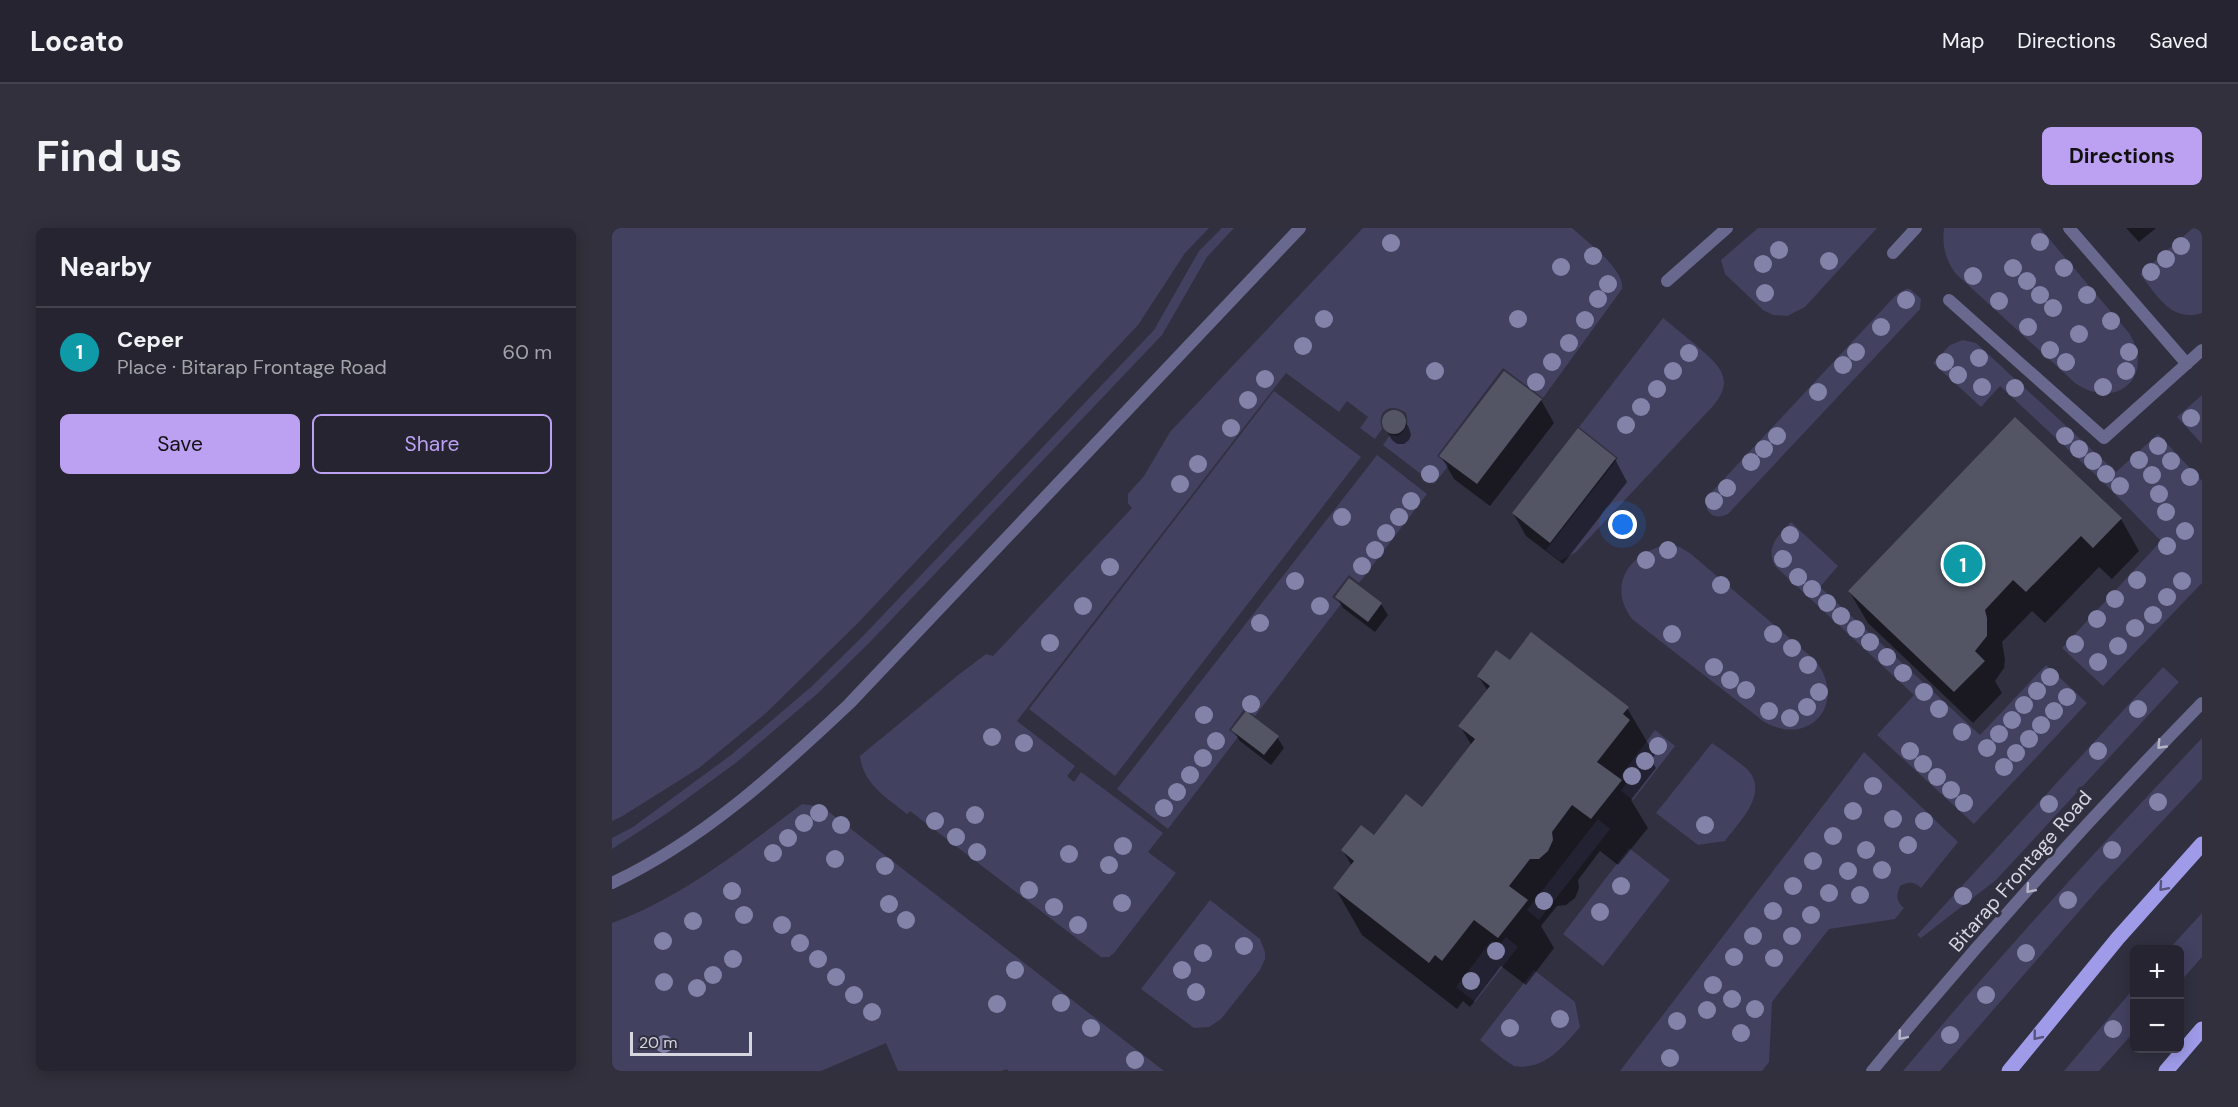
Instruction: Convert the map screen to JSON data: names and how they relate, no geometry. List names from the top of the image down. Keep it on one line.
{"streets":{"street":["Bitarap Frontage Road"]},"one_way":["Bitarap Frontage Road"],"scale_bar":"20 m","page":{"header":"Locato","nav":["Map","Directions","Saved"],"buttons":["Directions",["Save","Share"]],"title":"Find us","heading":"Nearby","list":[{"mark":"1","name":"Ceper","note":"Place · Bitarap Frontage Road","value":"60 m"}],"pins":"1","map_buttons":["+","−"],"scale":"20 m"}}
